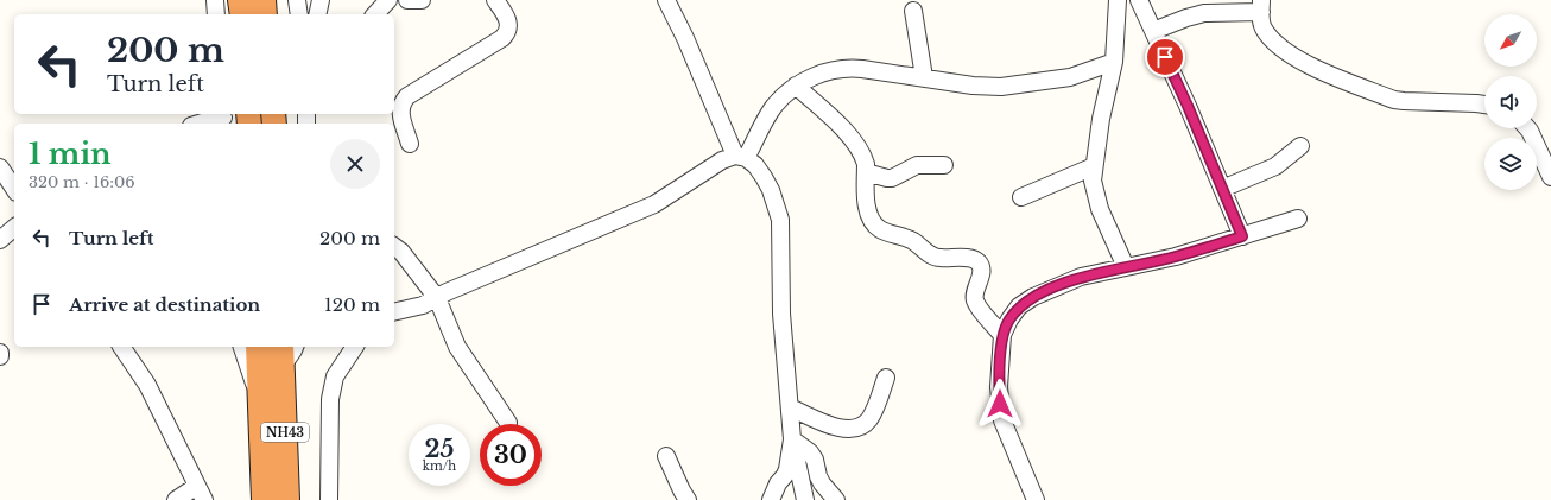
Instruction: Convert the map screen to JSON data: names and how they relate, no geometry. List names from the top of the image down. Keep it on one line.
{"streets":{"highway":["NH43"]},"north":"bottom left","page":{"turn":["200 m","Turn left"],"heading":["1 min","320 m · 16:06"],"list":[{"name":"Turn left","value":"200 m"},{"name":"Arrive at destination","value":"120 m"}],"speed":"25 km/h","limit":"30"}}
